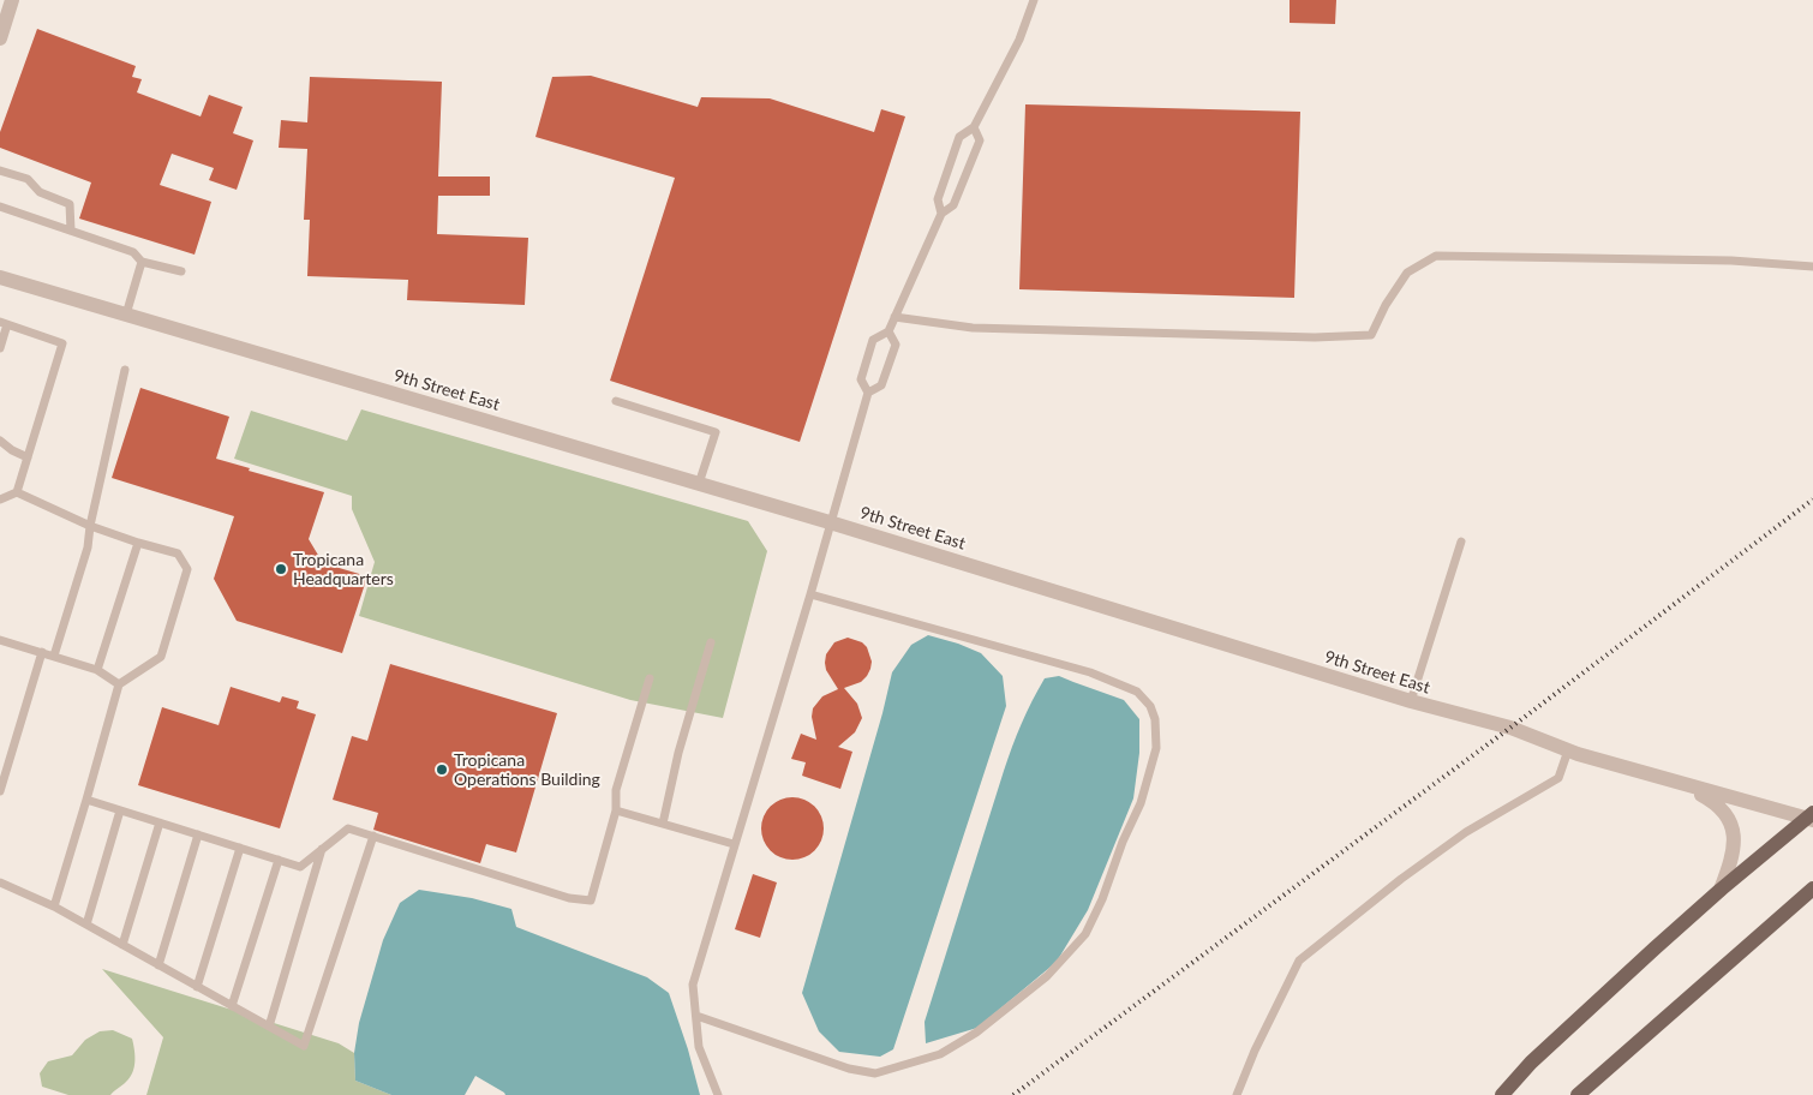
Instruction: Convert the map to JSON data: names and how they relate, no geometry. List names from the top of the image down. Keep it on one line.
{"streets":{"street":["9th Street East"]},"places":["Tropicana Headquarters","Tropicana Operations Building"]}
